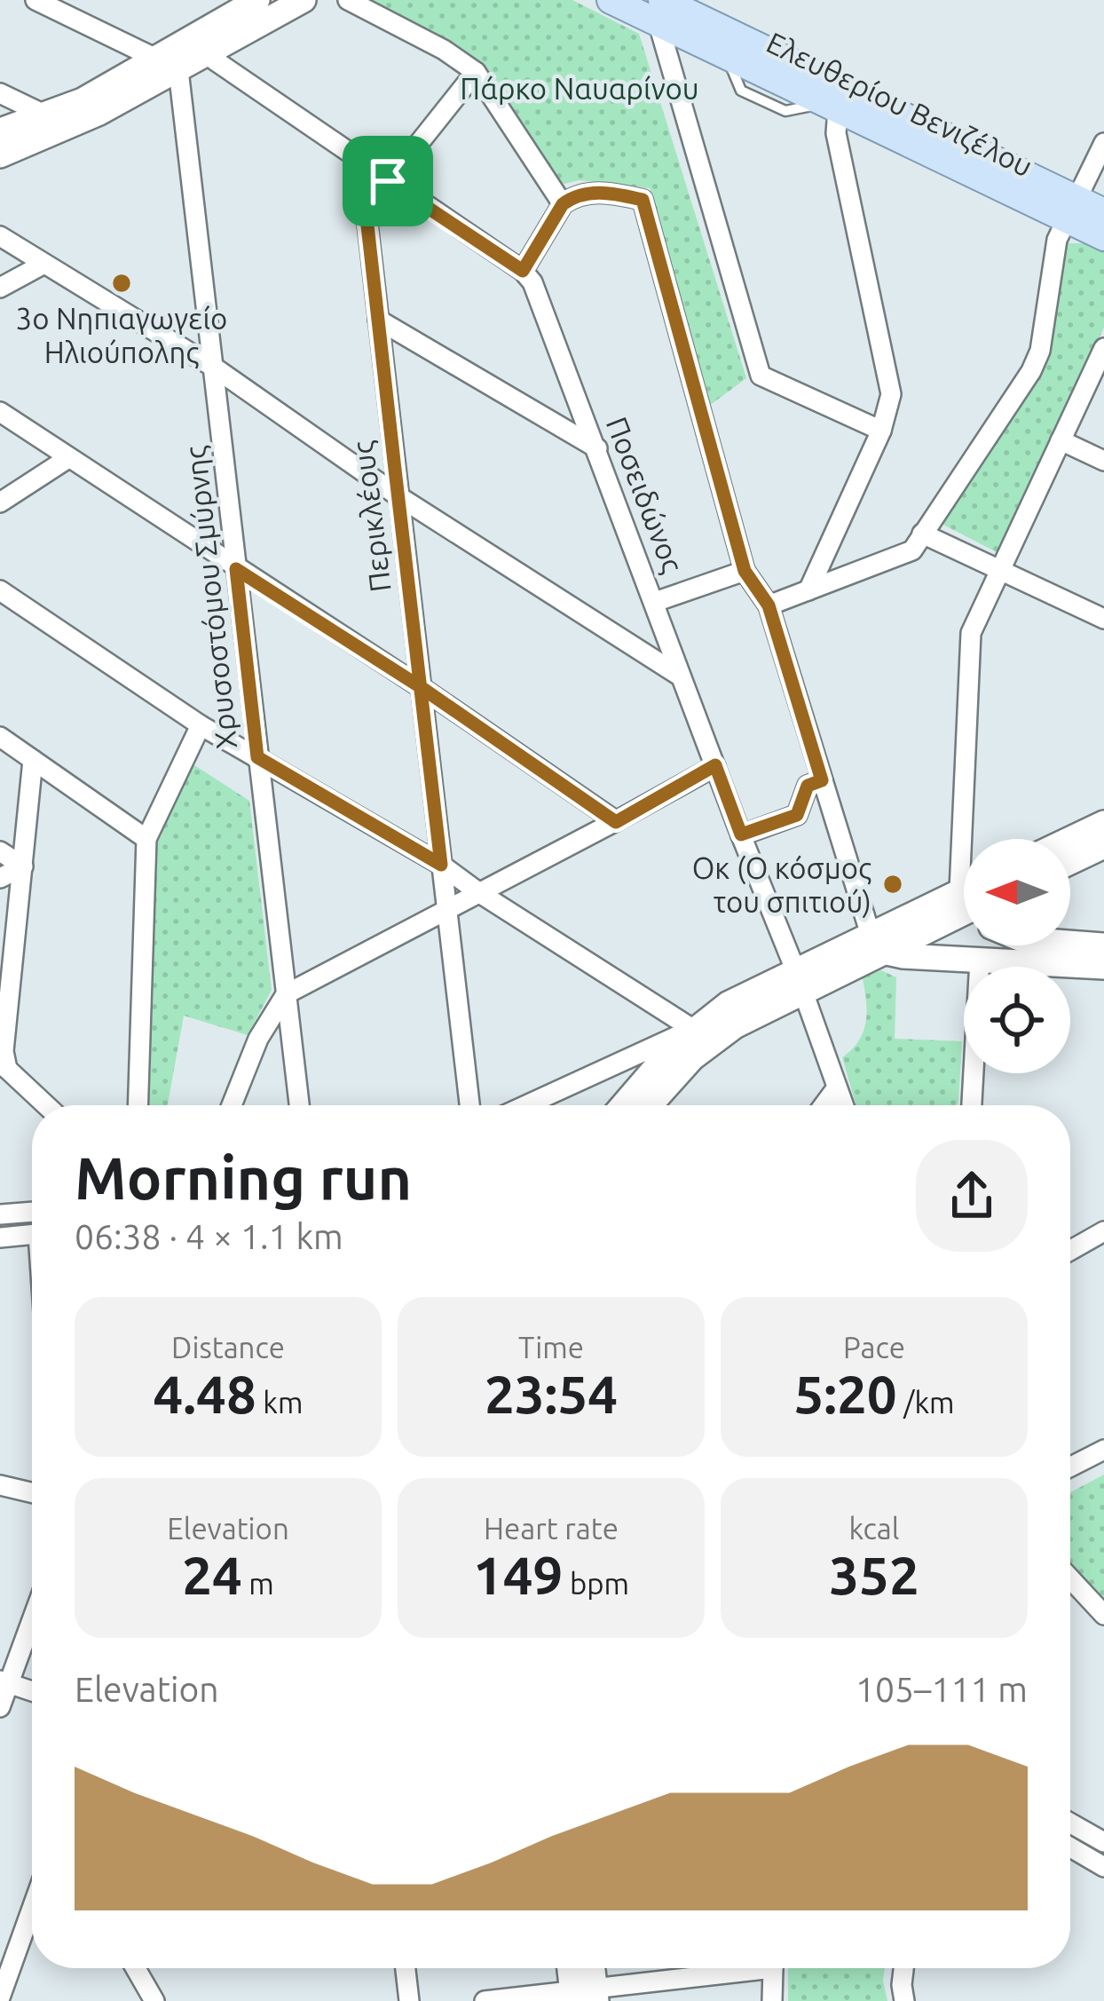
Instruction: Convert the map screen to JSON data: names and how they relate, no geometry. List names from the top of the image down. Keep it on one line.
{"streets":{"main road":["Ελευθερίου Βενιζέλου"],"street":["Ποσειδώνος","Περικλέους","Χρυσοστόμου Σμύρνης"]},"crossings":[["Ποσειδώνος","Περικλέους"]],"parks":["Πάρκο Ναυαρίνου"],"places":["3o Νηπιαγωγείο Ηλιούπολης","Οκ (Ο κόσμος του σπιτιού)"],"north":"left","page":{"heading":["Morning run","06:38 · 4 × 1.1 km"],"stats":[["Distance","4.48 km"],["Time","23:54"],["Pace","5:20 /km"],["Elevation","24 m"],["Heart rate","149 bpm"],["kcal","352"]],"chart":["Elevation","105–111 m"]}}
